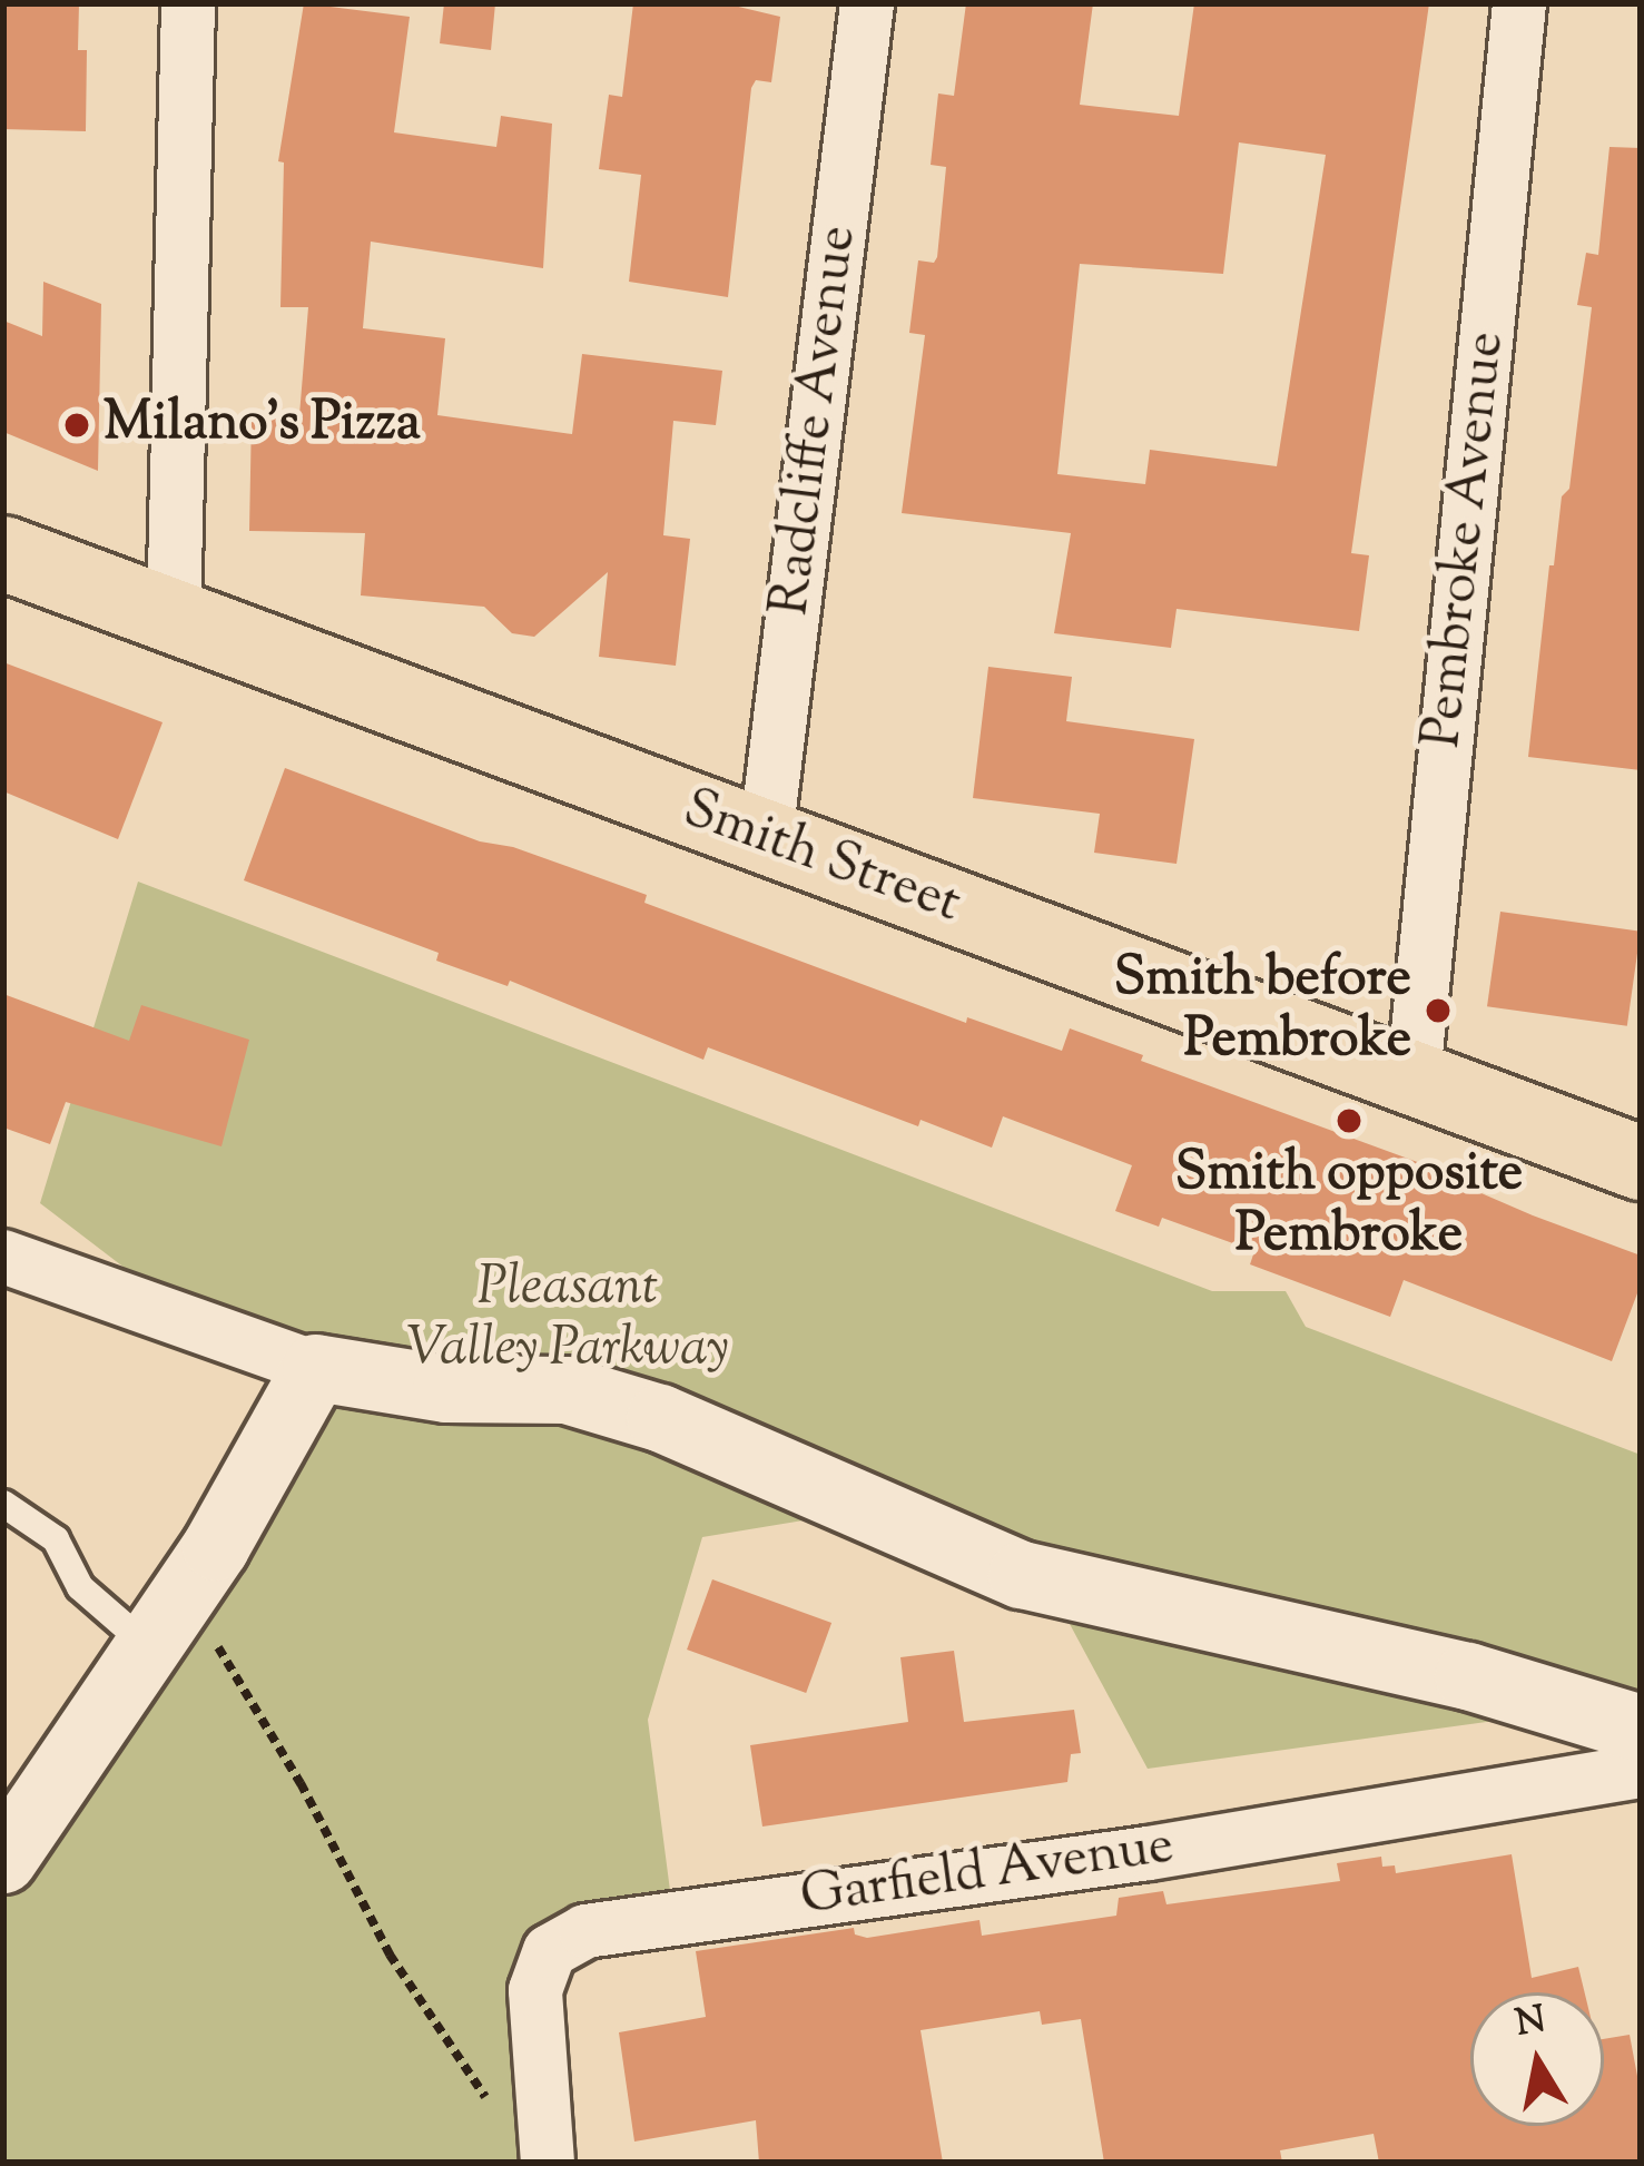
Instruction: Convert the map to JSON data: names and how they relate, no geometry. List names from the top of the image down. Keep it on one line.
{"streets":{"main road":["Smith Street"],"street":["Radcliffe Avenue","Pembroke Avenue","Garfield Avenue"]},"crossings":[["Radcliffe Avenue","Smith Street"],["Pembroke Avenue","Smith Street"]],"parks":["Pleasant Valley Parkway"],"places":["Milano's Pizza","Smith before Pembroke","Smith opposite Pembroke"],"north":"top"}
